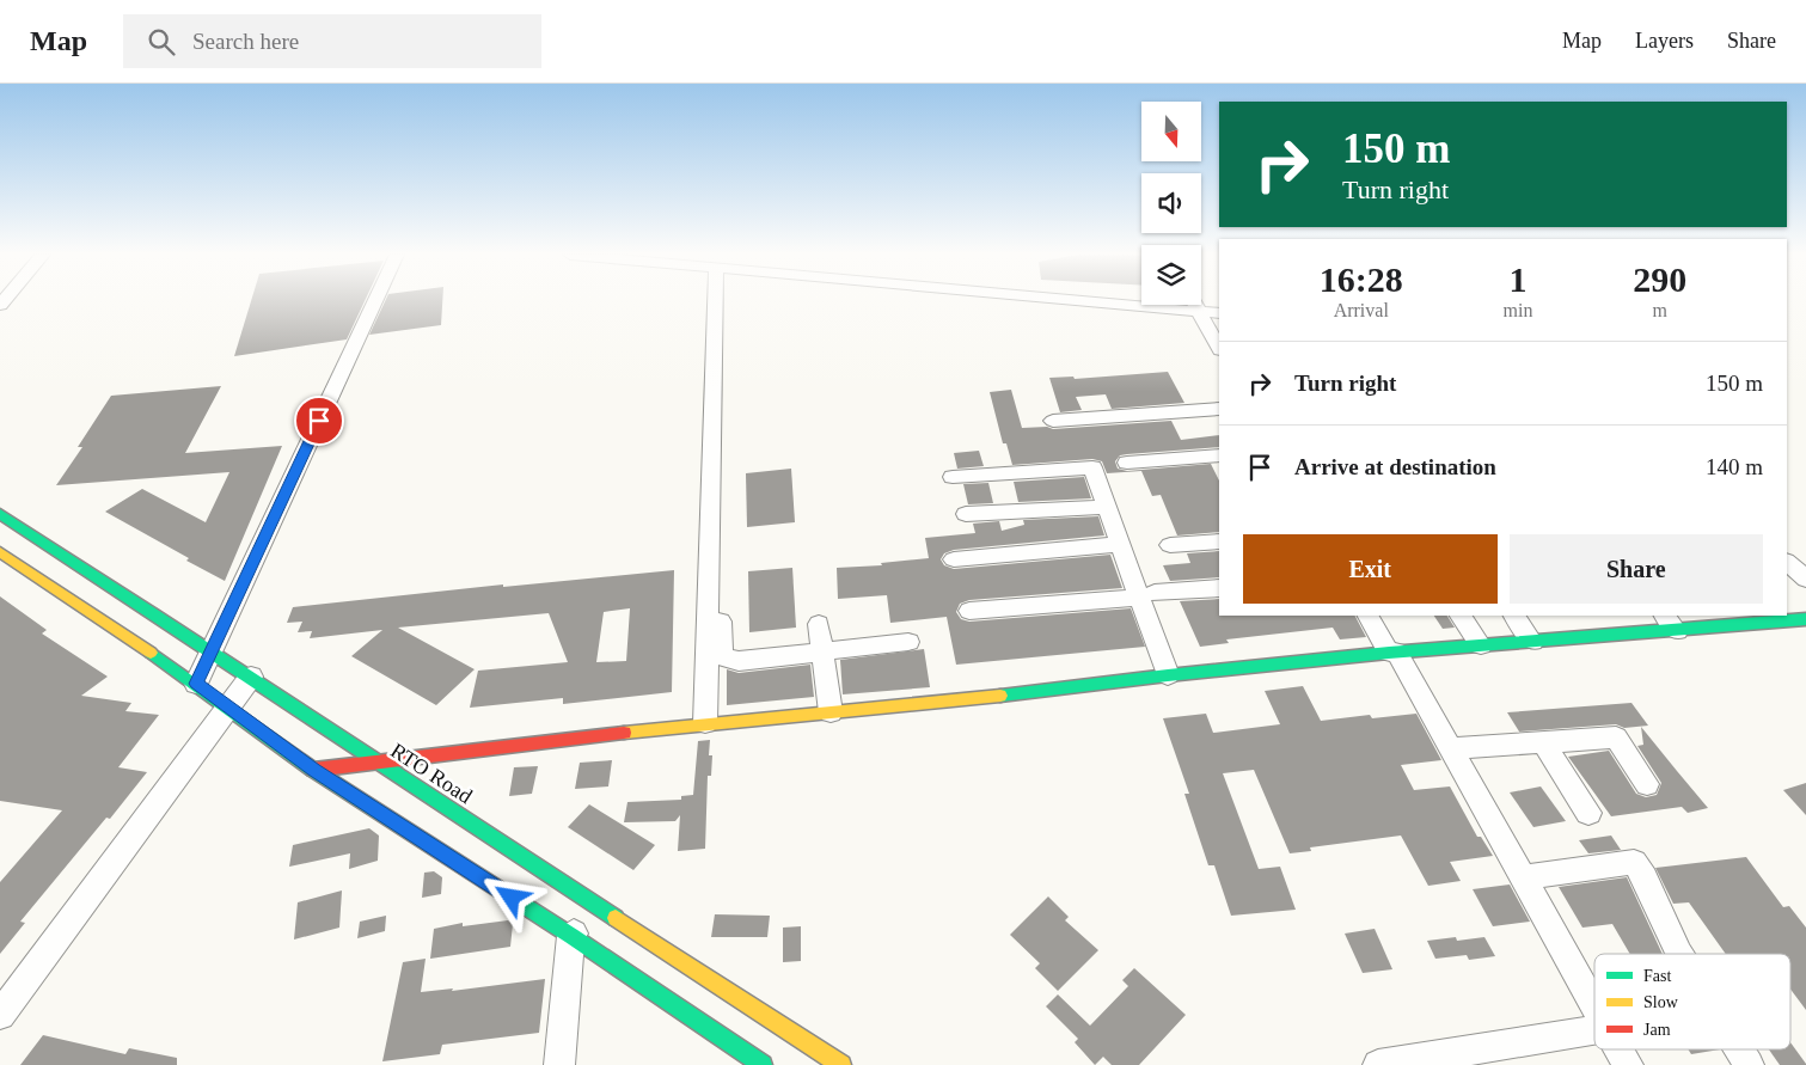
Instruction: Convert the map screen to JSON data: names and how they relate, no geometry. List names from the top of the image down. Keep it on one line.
{"streets":{"street":["RTO Road"]},"legend":["Fast","Slow","Jam"],"north":"bottom","page":{"header":"Map","search":"Search here","nav":["Map","Layers","Share"],"turn":["150 m","Turn right"],"eta":["16:28","Arrival","1","min","290","m"],"list":[{"name":"Turn right","value":"150 m"},{"name":"Arrive at destination","value":"140 m"}],"buttons":["Exit","Share"]}}
